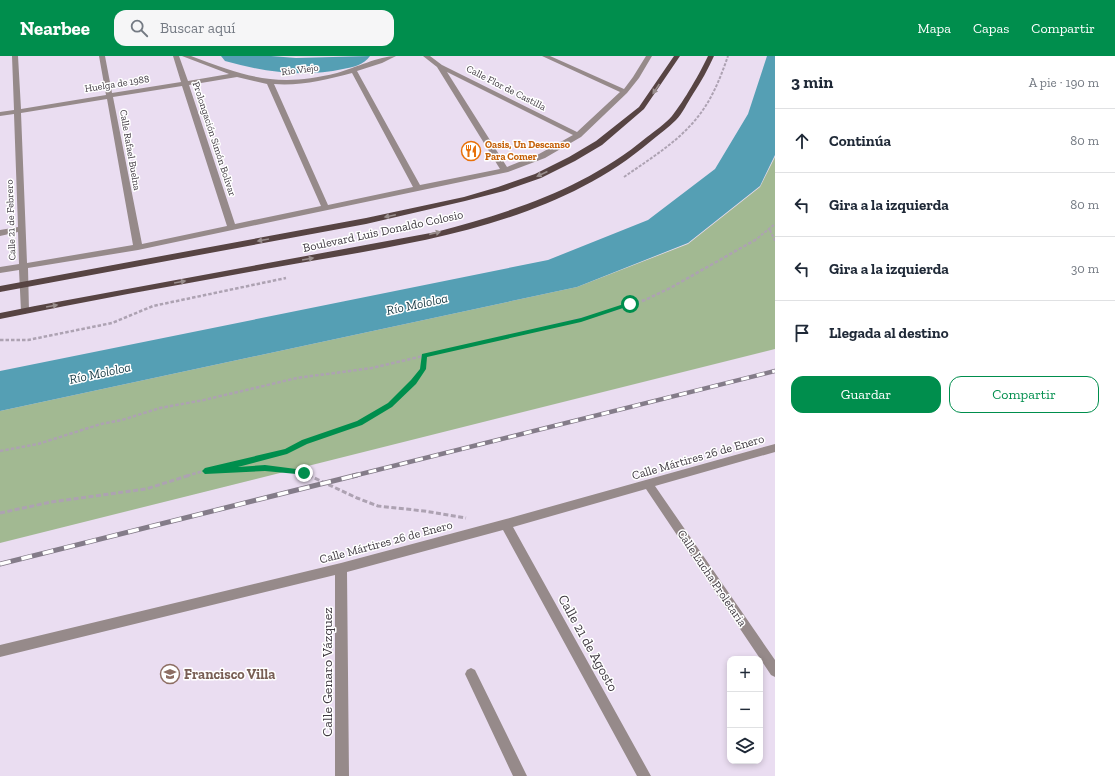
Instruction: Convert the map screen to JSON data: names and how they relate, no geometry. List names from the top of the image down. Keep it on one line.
{"streets":{"main road":["Boulevard Luis Donaldo Colosio"],"street":["Rio Viejo","Huelga de 1988","Calle Flor de Castilla","Prolongación Simón Bolívar","Calle Rafael Buelna","Calle 21 de Febrero","Calle Mártires 26 de Enero","Calle Lucha Proletaria","Calle 21 de Agosto","Calle Genaro Vázquez"]},"crossings":[["Rio Viejo","Huelga de 1988"],["Huelga de 1988","Prolongación Simón Bolívar"],["Huelga de 1988","Calle Rafael Buelna"],["Huelga de 1988","Calle 21 de Febrero"],["Calle 21 de Febrero","Boulevard Luis Donaldo Colosio"],["Calle Mártires 26 de Enero","Calle Lucha Proletaria"],["Calle Mártires 26 de Enero","Calle 21 de Agosto"],["Calle Mártires 26 de Enero","Calle Genaro Vázquez"]],"water":["Río Mololoa"],"places":{"restaurant":["Oasis, Un Descanso Para Comer"],"school or university":["Francisco Villa"]},"page":{"header":"Nearbee","search":"Buscar aquí","nav":["Mapa","Capas","Compartir"],"heading":["3 min","A pie · 190 m"],"list":[["Continúa","80 m"],["Gira a la izquierda","80 m"],["Gira a la izquierda","30 m"],"Llegada al destino"],"buttons":["Guardar","Compartir"],"map_buttons":["+","−"]}}
